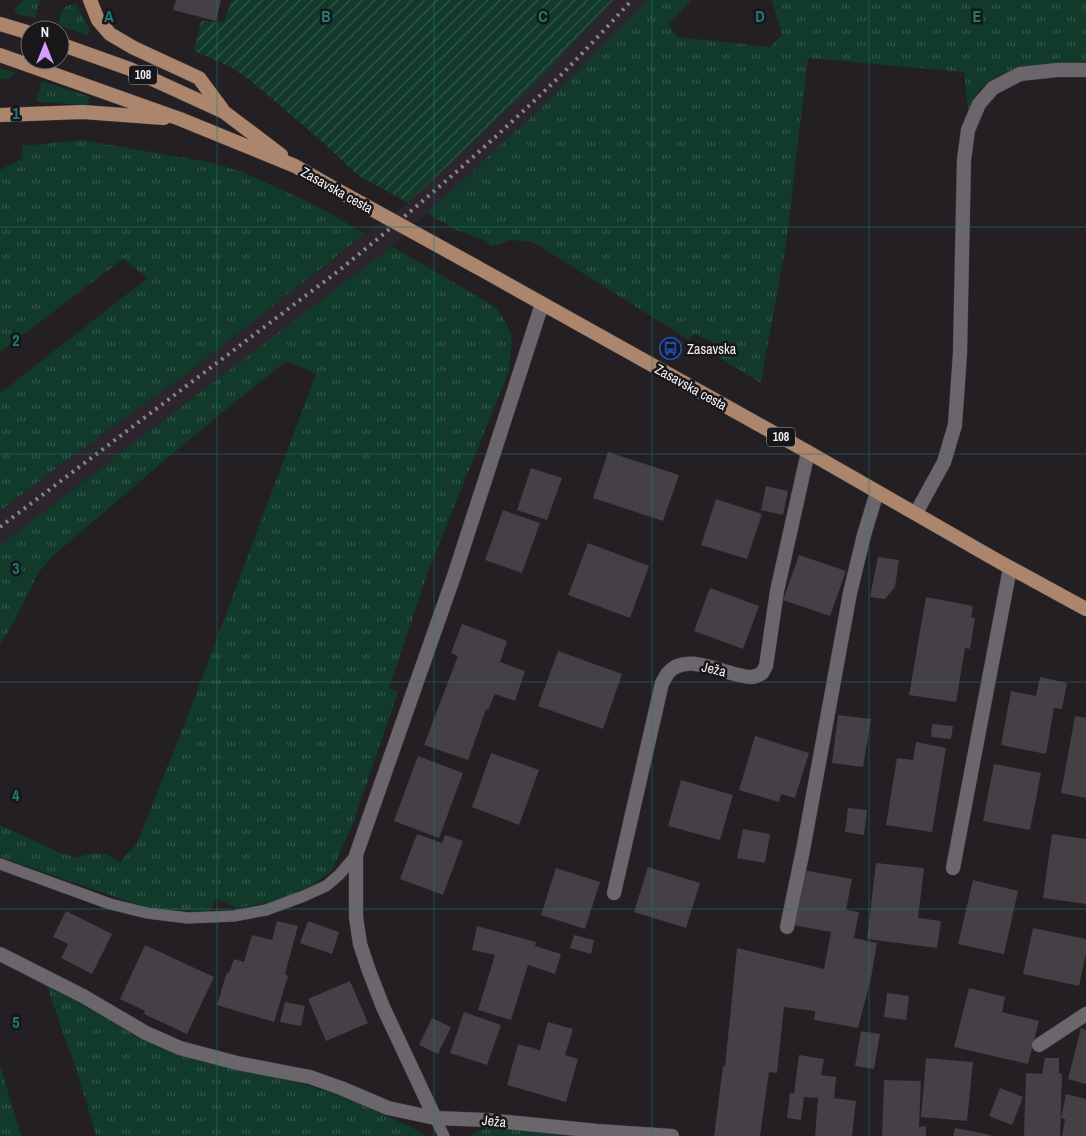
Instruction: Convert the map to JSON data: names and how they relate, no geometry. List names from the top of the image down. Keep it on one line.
{"streets":{"main road":["108","Zasavska cesta"],"street":["Ježa"]},"crossings":[["Zasavska cesta","Ježa"]],"places":{"bus stop":["Zasavska"]},"north":"top","grid":{"columns":["A","B","C","D","E"],"rows":["1","2","3","4","5"]}}
